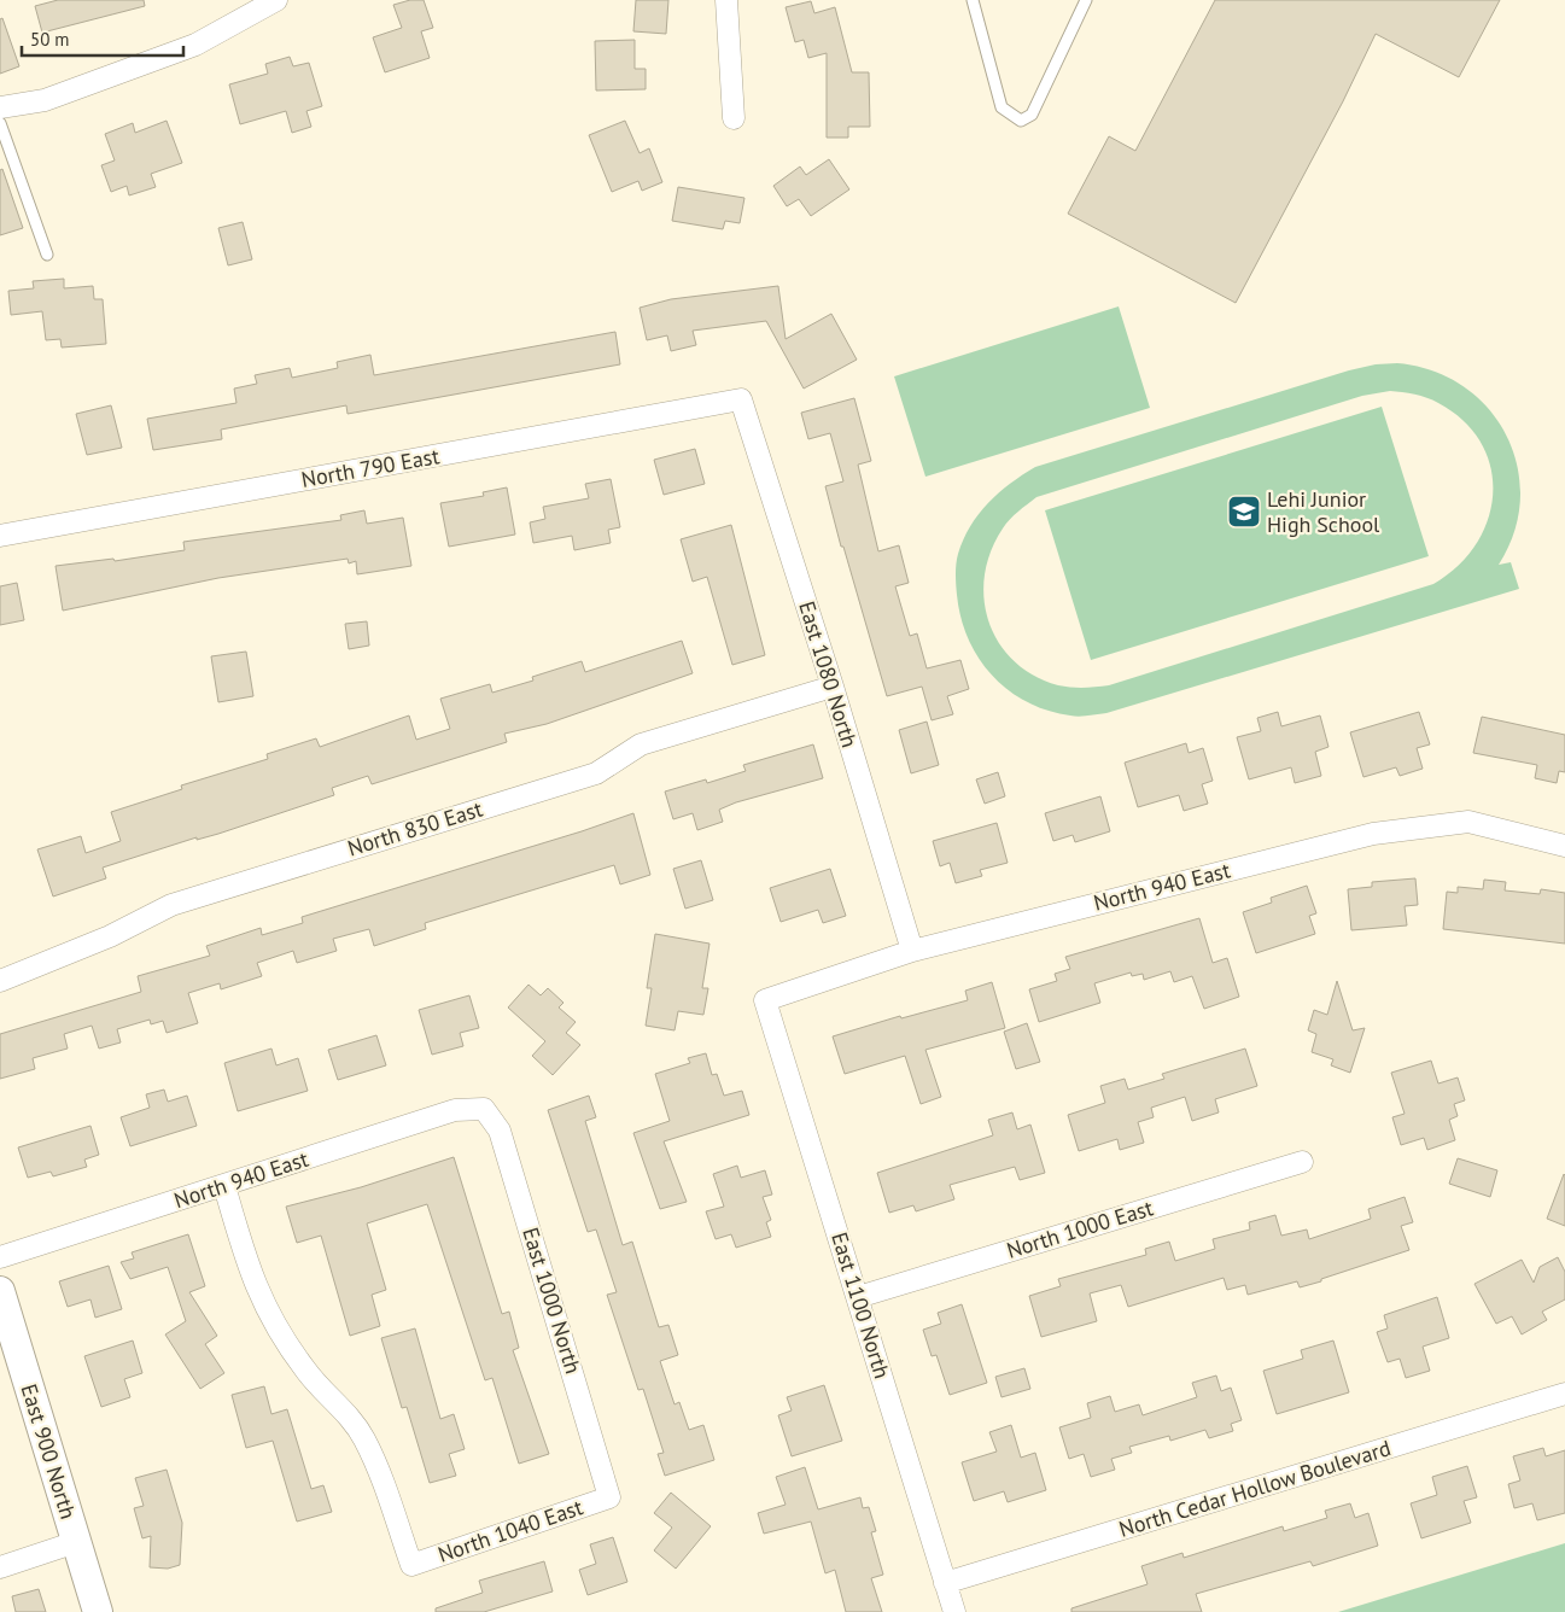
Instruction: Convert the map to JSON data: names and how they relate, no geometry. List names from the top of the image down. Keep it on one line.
{"streets":{"street":["North 790 East","East 1080 North","North 830 East","North 940 East","North 1000 East","East 1000 North","East 1100 North","East 900 North","North Cedar Hollow Boulevard","North 1040 East"]},"crossings":[["North 790 East","East 1080 North"],["East 1080 North","North 830 East"],["East 1080 North","North 940 East"],["North 940 East","East 1000 North"],["North 940 East","East 1100 North"],["North 940 East","North 1040 East"],["North 1000 East","East 1100 North"],["East 1000 North","North 1040 East"],["East 1100 North","North Cedar Hollow Boulevard"]],"places":{"school or university":["Lehi Junior High School"]},"scale_bar":"50 m"}
